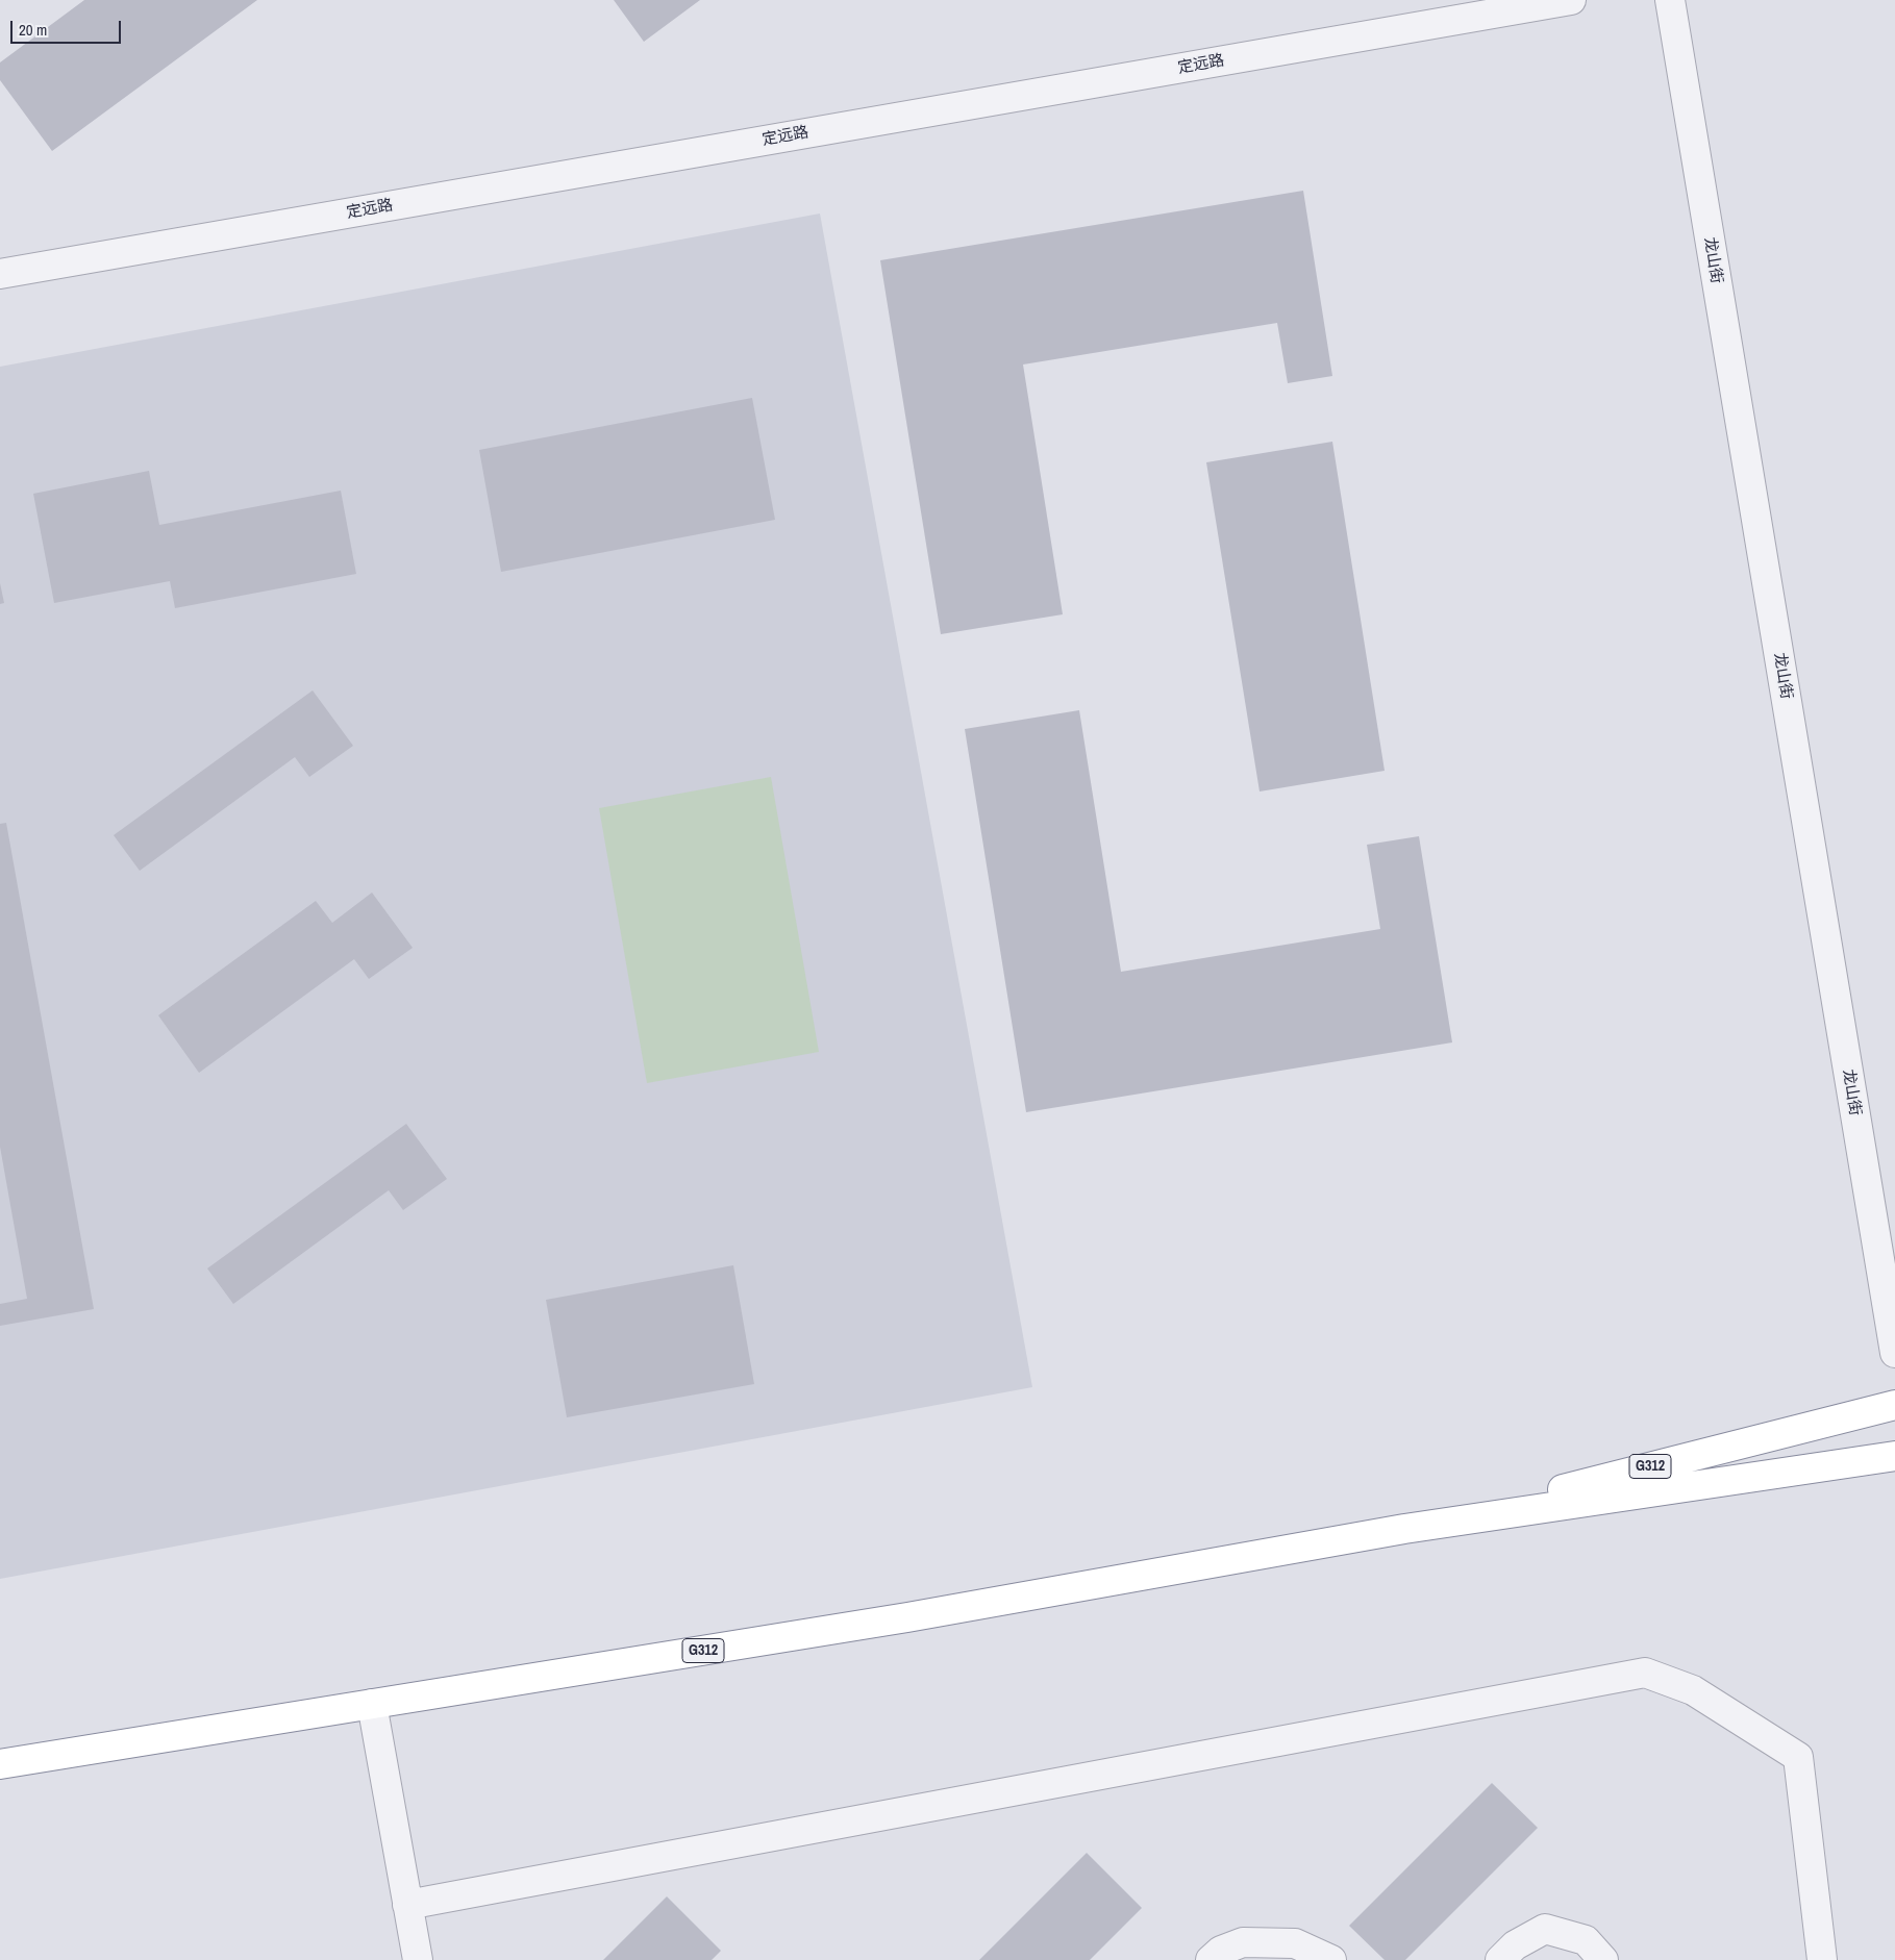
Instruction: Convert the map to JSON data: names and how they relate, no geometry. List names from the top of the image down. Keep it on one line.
{"streets":{"highway":["G312"],"street":["定远路","龙山街"]},"scale_bar":"20 m"}
